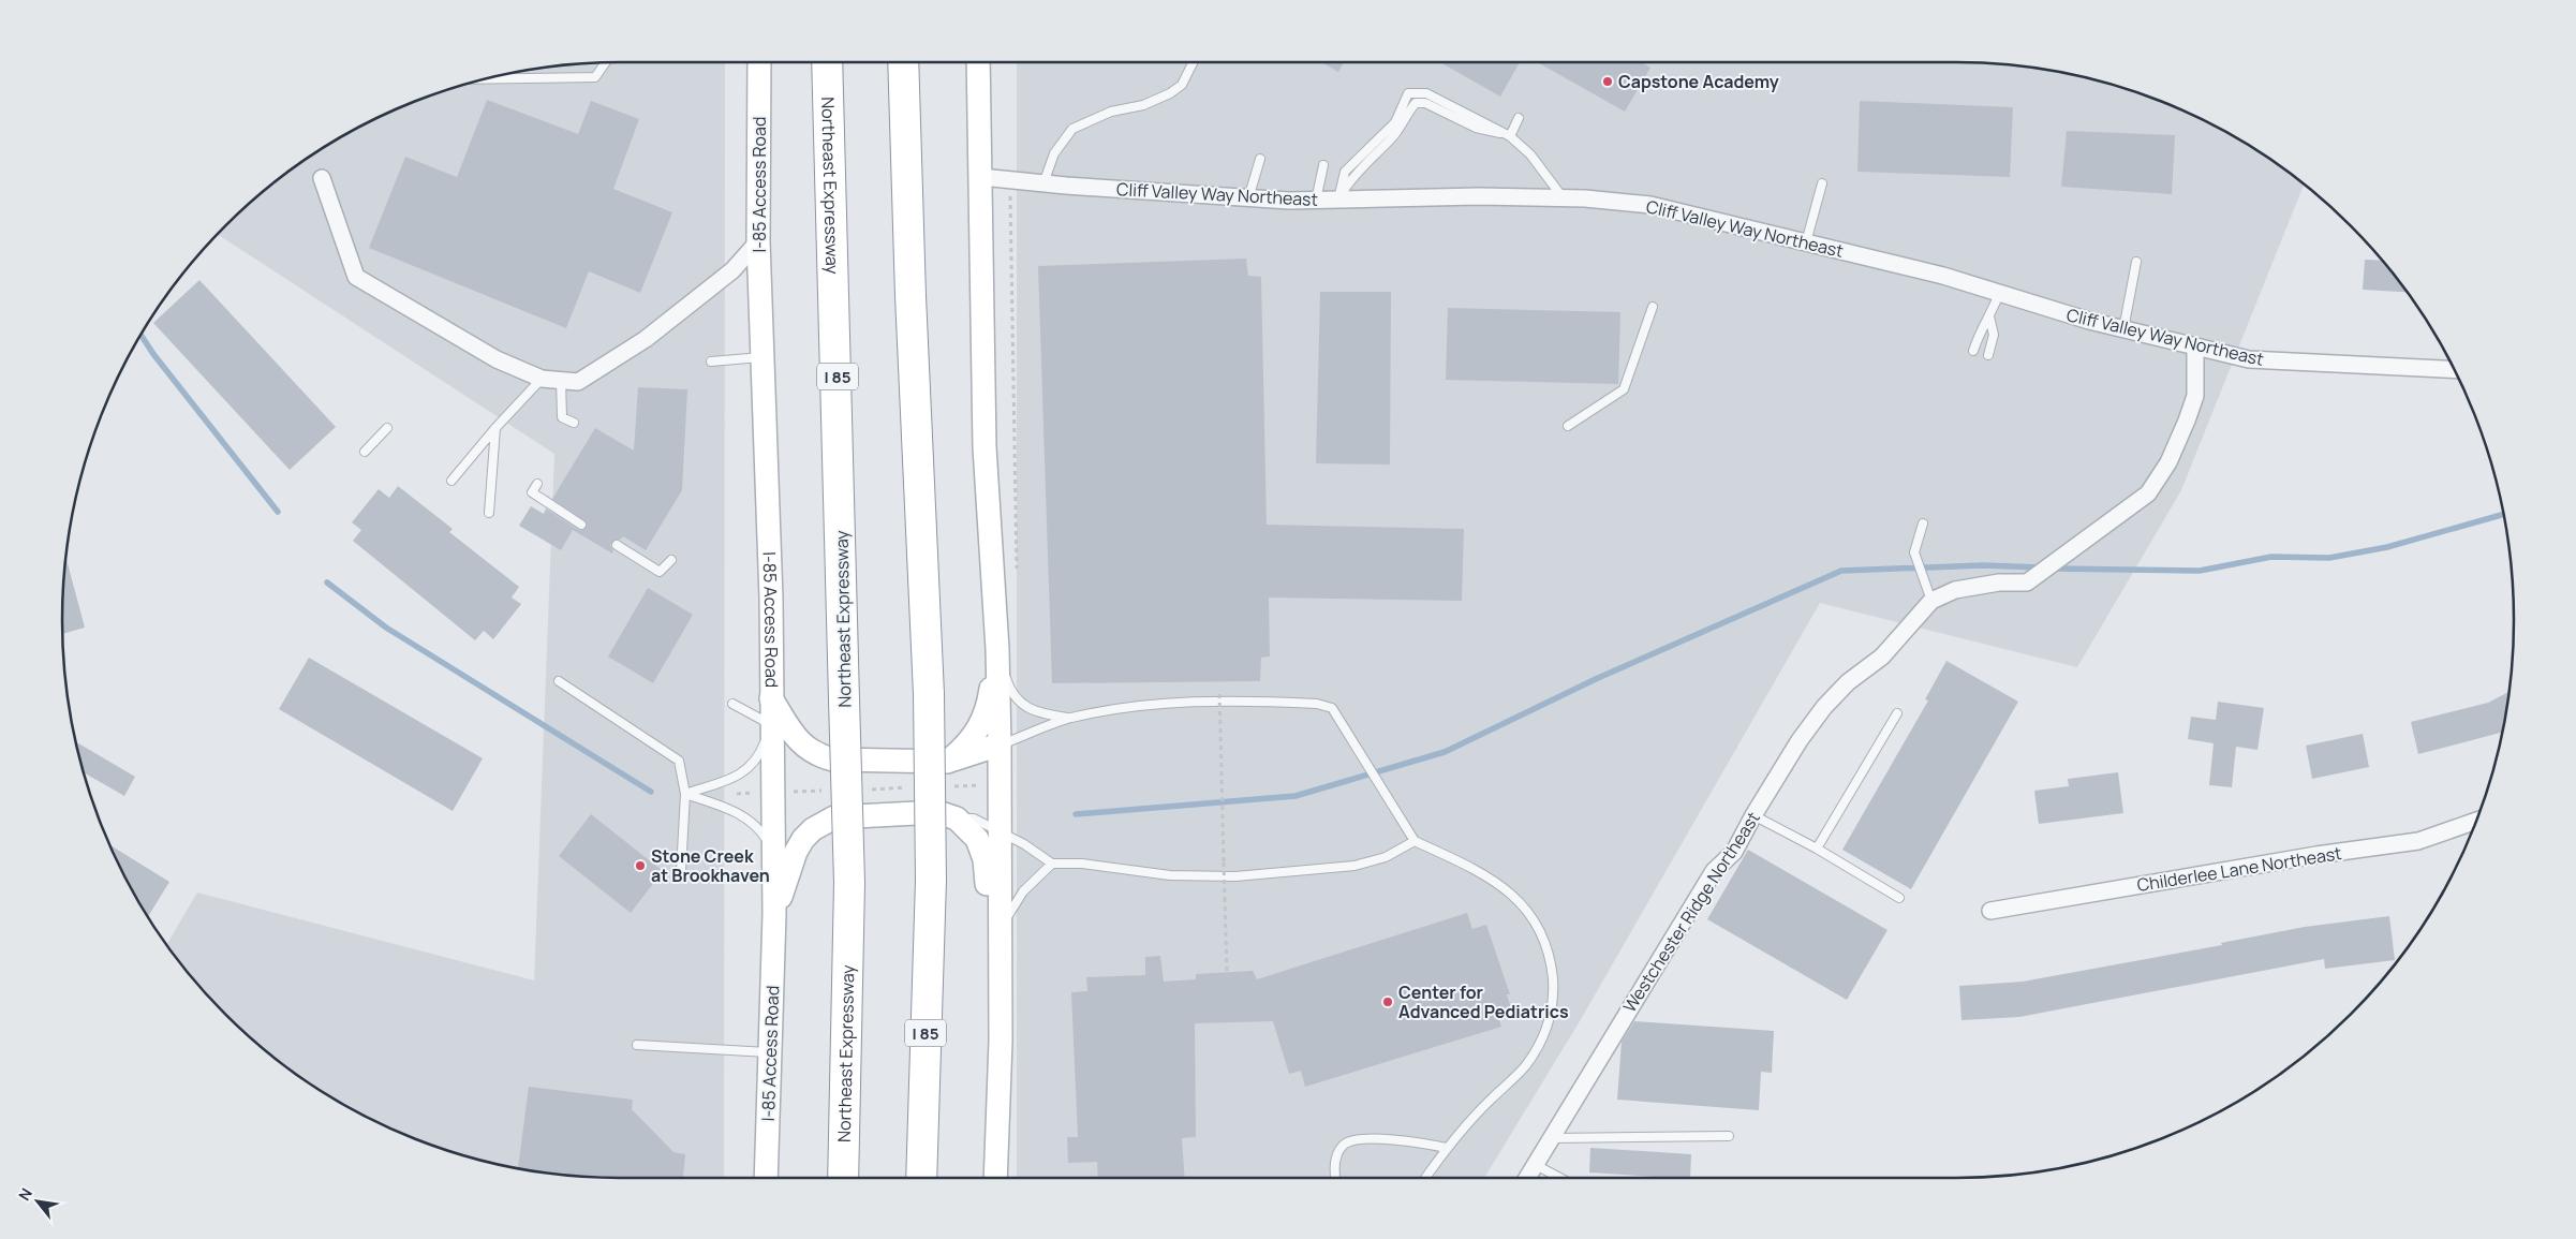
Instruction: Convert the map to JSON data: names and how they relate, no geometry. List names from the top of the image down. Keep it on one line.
{"streets":{"highway":["Northeast Expressway","I 85"],"main road":["I-85 Access Road"],"street":["Cliff Valley Way Northeast","Childerlee Lane Northeast","Westchester Ridge Northeast"]},"crossings":[["Cliff Valley Way Northeast","Westchester Ridge Northeast"]],"places":["Capstone Academy","Stone Creek at Brookhaven","Center for Advanced Pediatrics"],"north":"top left"}
